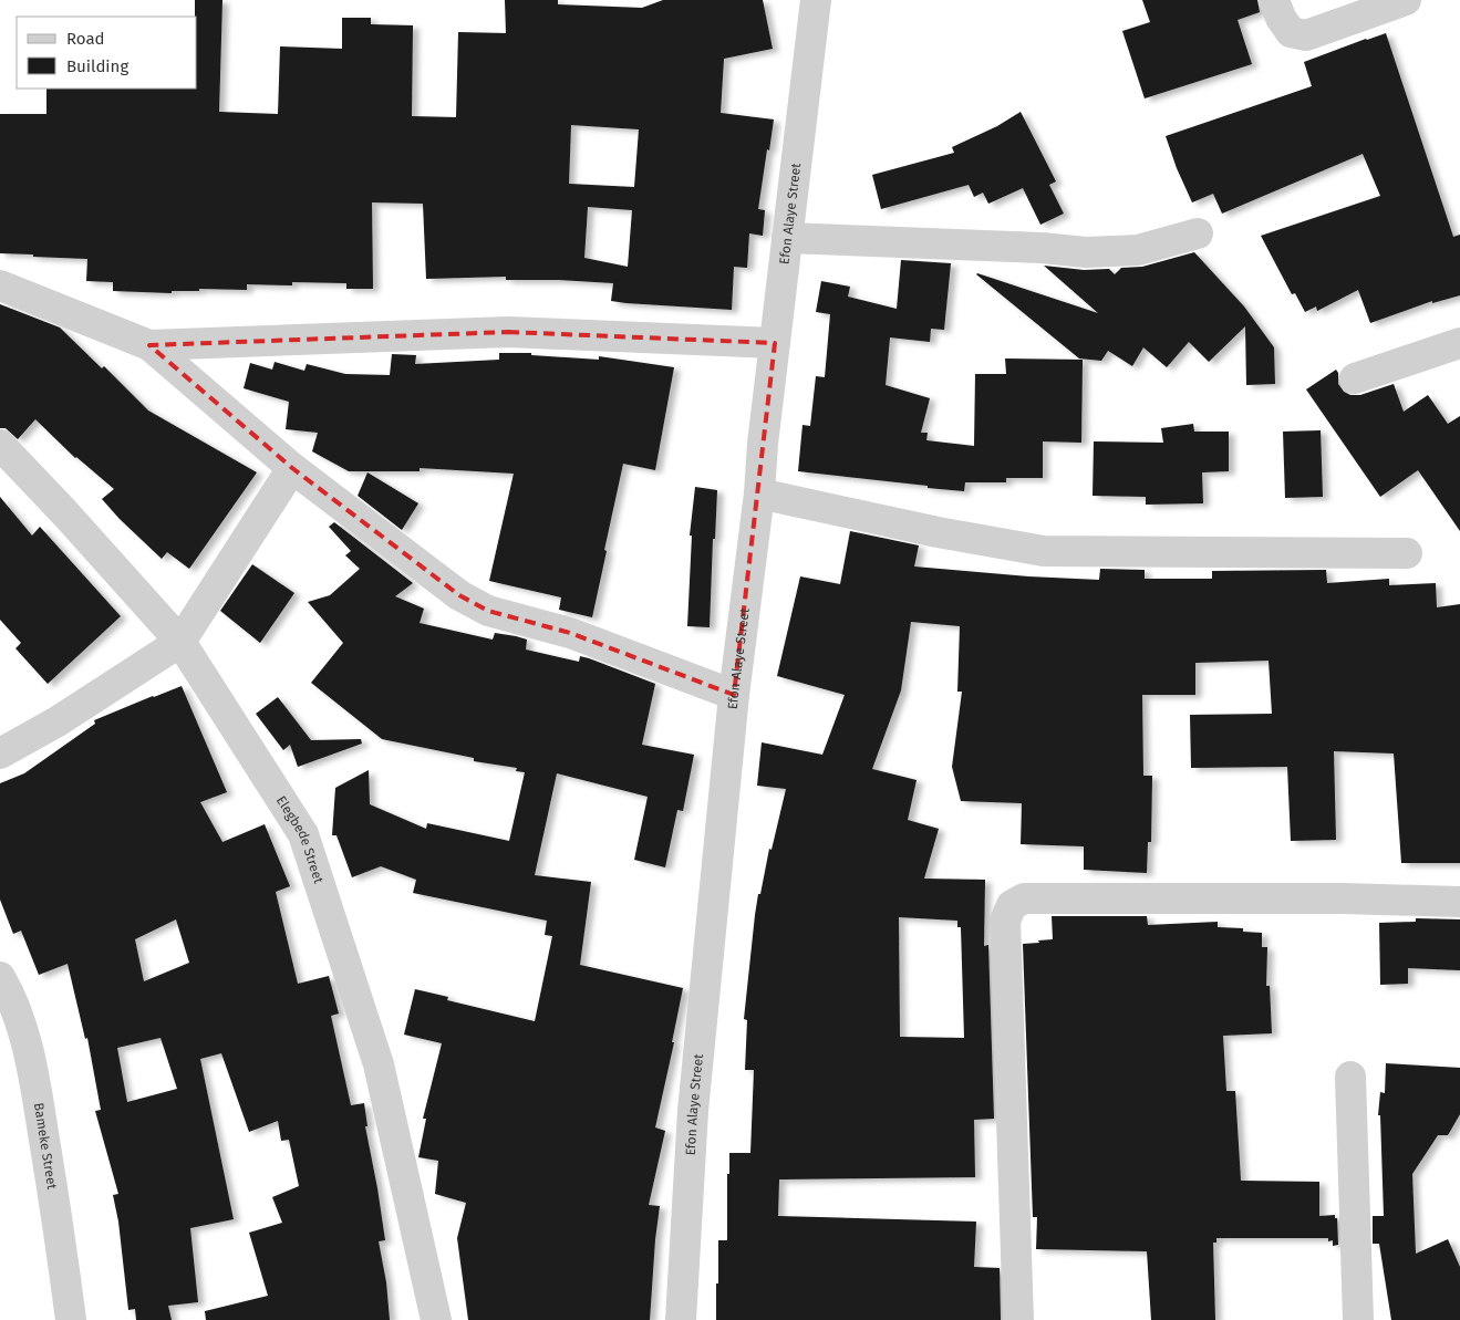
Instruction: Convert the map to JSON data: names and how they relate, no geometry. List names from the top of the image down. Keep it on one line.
{"streets":{"street":["Efon Alaye Street","Elegbede Street","Bameke Street"]},"legend":["Road","Building"]}
